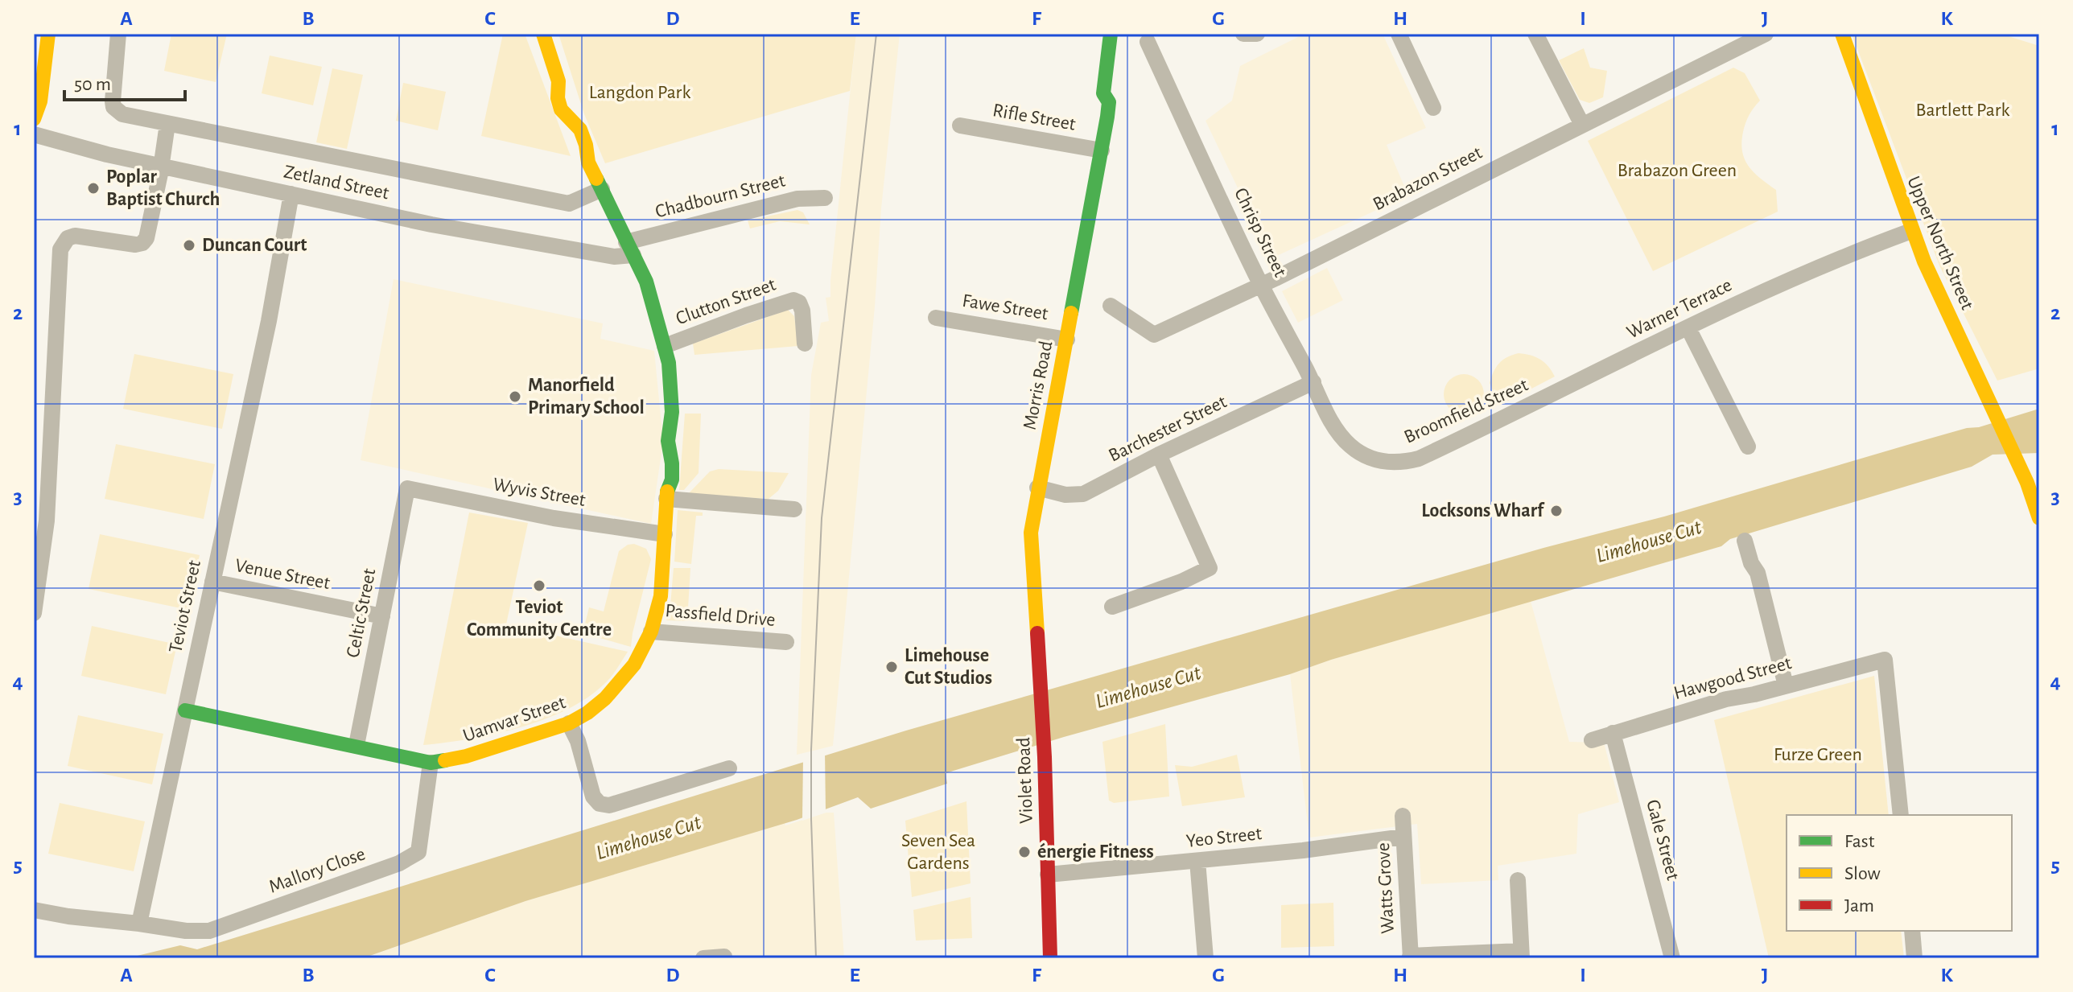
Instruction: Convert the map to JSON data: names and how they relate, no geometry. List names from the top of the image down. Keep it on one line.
{"streets":{"street":["Rifle Street","Brabazon Street","Zetland Street","Chadbourn Street","Chrisp Street","Upper North Street","Clutton Street","Fawe Street","Warner Terrace","Morris Road","Broomfield Street","Barchester Street","Wyvis Street","Venue Street","Teviot Street","Celtic Street","Passfield Drive","Hawgood Street","Uamvar Street","Violet Road","Yeo Street","Gale Street","Mallory Close","Watts Grove"]},"crossings":[["Rifle Street","Morris Road"],["Brabazon Street","Chrisp Street"],["Zetland Street","Chadbourn Street"],["Zetland Street","Teviot Street"],["Zetland Street","Uamvar Street"],["Chadbourn Street","Uamvar Street"],["Chrisp Street","Broomfield Street"],["Chrisp Street","Barchester Street"],["Upper North Street","Warner Terrace"],["Clutton Street","Uamvar Street"],["Fawe Street","Morris Road"],["Warner Terrace","Broomfield Street"],["Morris Road","Barchester Street"],["Morris Road","Violet Road"],["Wyvis Street","Celtic Street"],["Wyvis Street","Uamvar Street"],["Venue Street","Teviot Street"],["Venue Street","Celtic Street"],["Teviot Street","Uamvar Street"],["Teviot Street","Mallory Close"],["Celtic Street","Uamvar Street"],["Passfield Drive","Uamvar Street"],["Hawgood Street","Gale Street"],["Uamvar Street","Mallory Close"],["Violet Road","Yeo Street"],["Yeo Street","Watts Grove"]],"water":["Limehouse Cut"],"parks":["Langdon Park","Bartlett Park","Brabazon Green","Furze Green","Seven Sea Gardens"],"places":["Poplar Baptist Church","Duncan Court","Manorfield Primary School","Locksons Wharf","Teviot Community Centre","Limehouse Cut Studios","énergie Fitness"],"legend":["Fast","Slow","Jam"],"scale_bar":"50 m","grid":{"columns":["A","B","C","D","E","F","G","H","I","J","K"],"rows":["1","2","3","4","5"]}}
